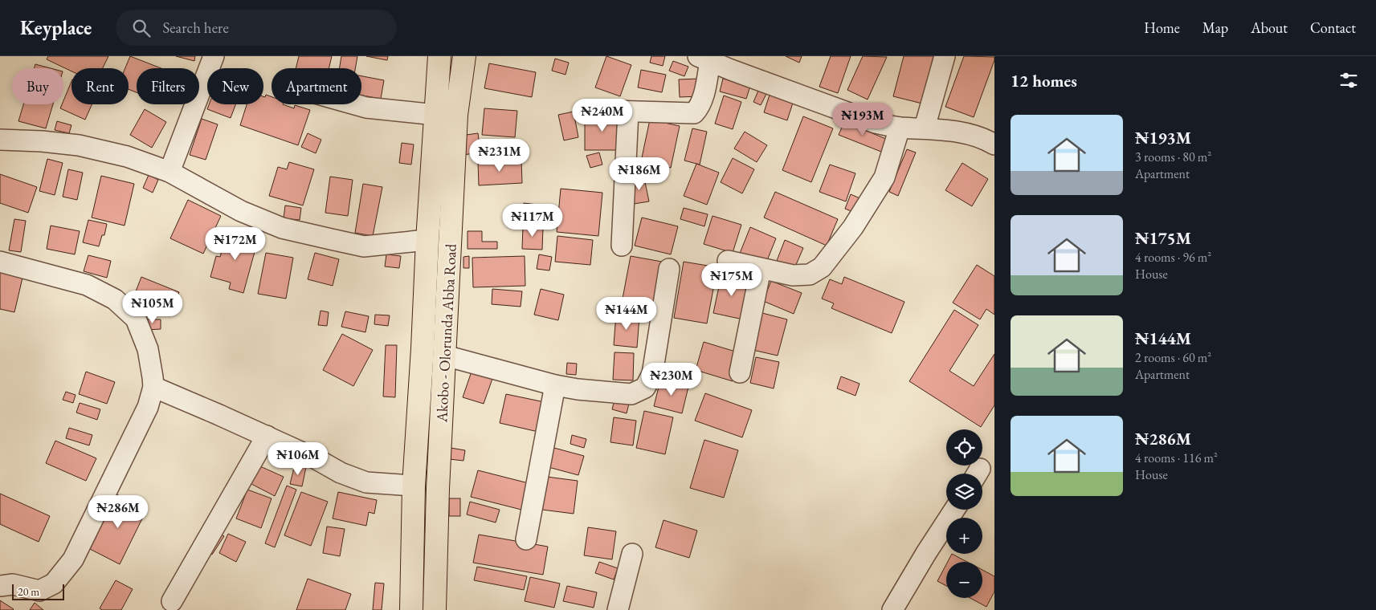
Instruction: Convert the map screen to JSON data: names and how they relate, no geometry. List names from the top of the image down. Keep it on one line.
{"streets":{"main road":["Akobo - Olorunda Abba Road"]},"scale_bar":"20 m","page":{"header":"Keyplace","search":"Search here","nav":["Home","Map","About","Contact"],"heading":"12 homes","chip":["Buy","Rent","Filters","New","Apartment"],"price":["₦240M","₦193M","₦231M","₦186M","₦117M","₦172M","₦175M","₦105M","₦144M","₦230M","₦106M","₦286M"],"list":[{"name":"₦193M","note":"3 rooms · 80 m² · Apartment"},{"name":"₦175M","note":"4 rooms · 96 m² · House"},{"name":"₦144M","note":"2 rooms · 60 m² · Apartment"},{"name":"₦286M","note":"4 rooms · 116 m² · House"}],"map_buttons":["+","−"],"scale":"20 m"}}
